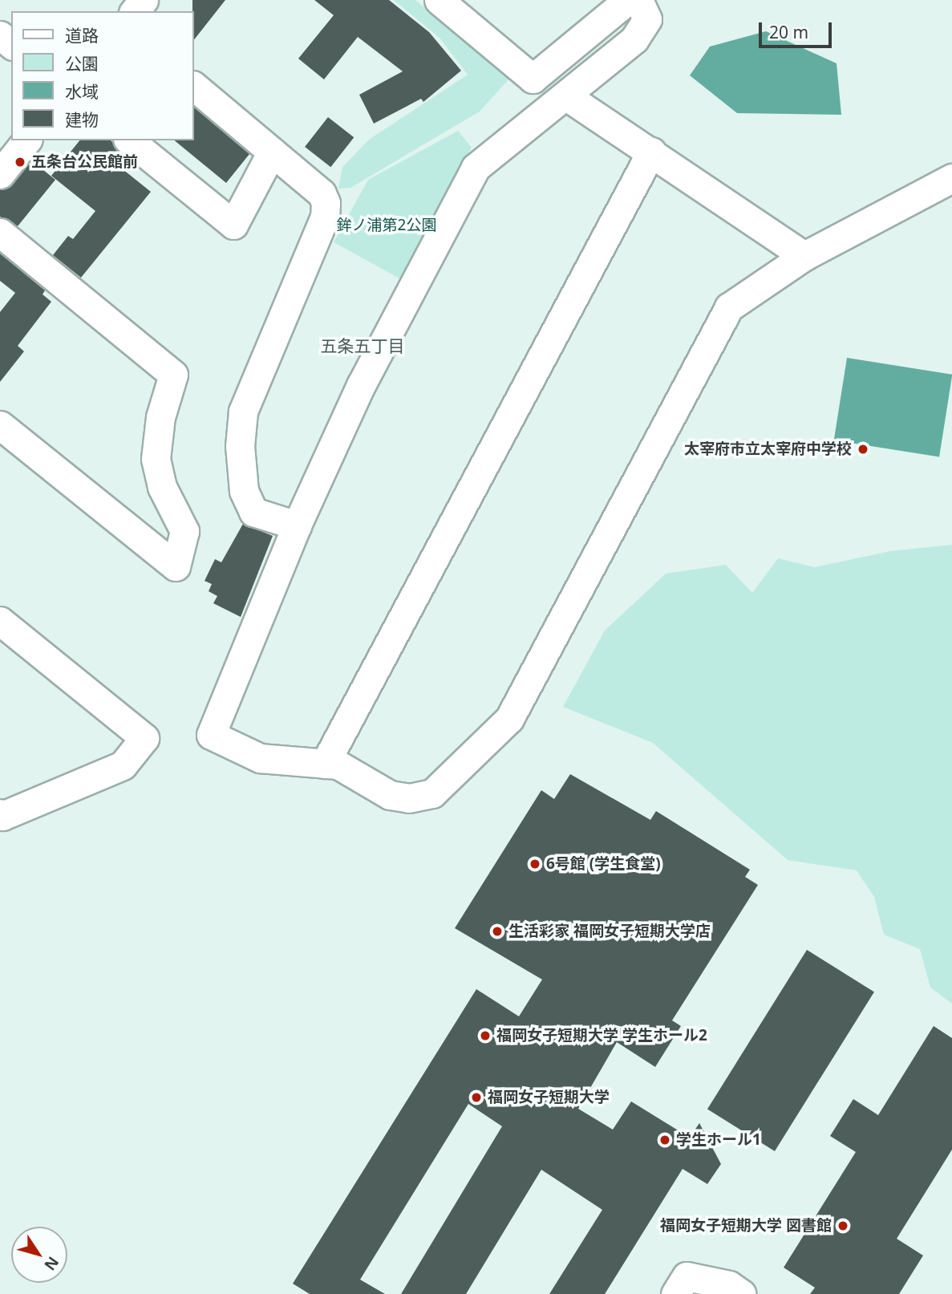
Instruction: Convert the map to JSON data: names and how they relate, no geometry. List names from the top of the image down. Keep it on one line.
{"districts":["五条五丁目"],"parks":["鉾ノ浦第2公園"],"places":["五条台公民館前","太宰府市立太宰府中学校","6号館 (学生食堂)","生活彩家 福岡女子短期大学店","福岡女子短期大学 学生ホール2","福岡女子短期大学","学生ホール1","福岡女子短期大学 図書館"],"legend":["道路","公園","水域","建物"],"scale_bar":"20 m","north":"bottom right"}
